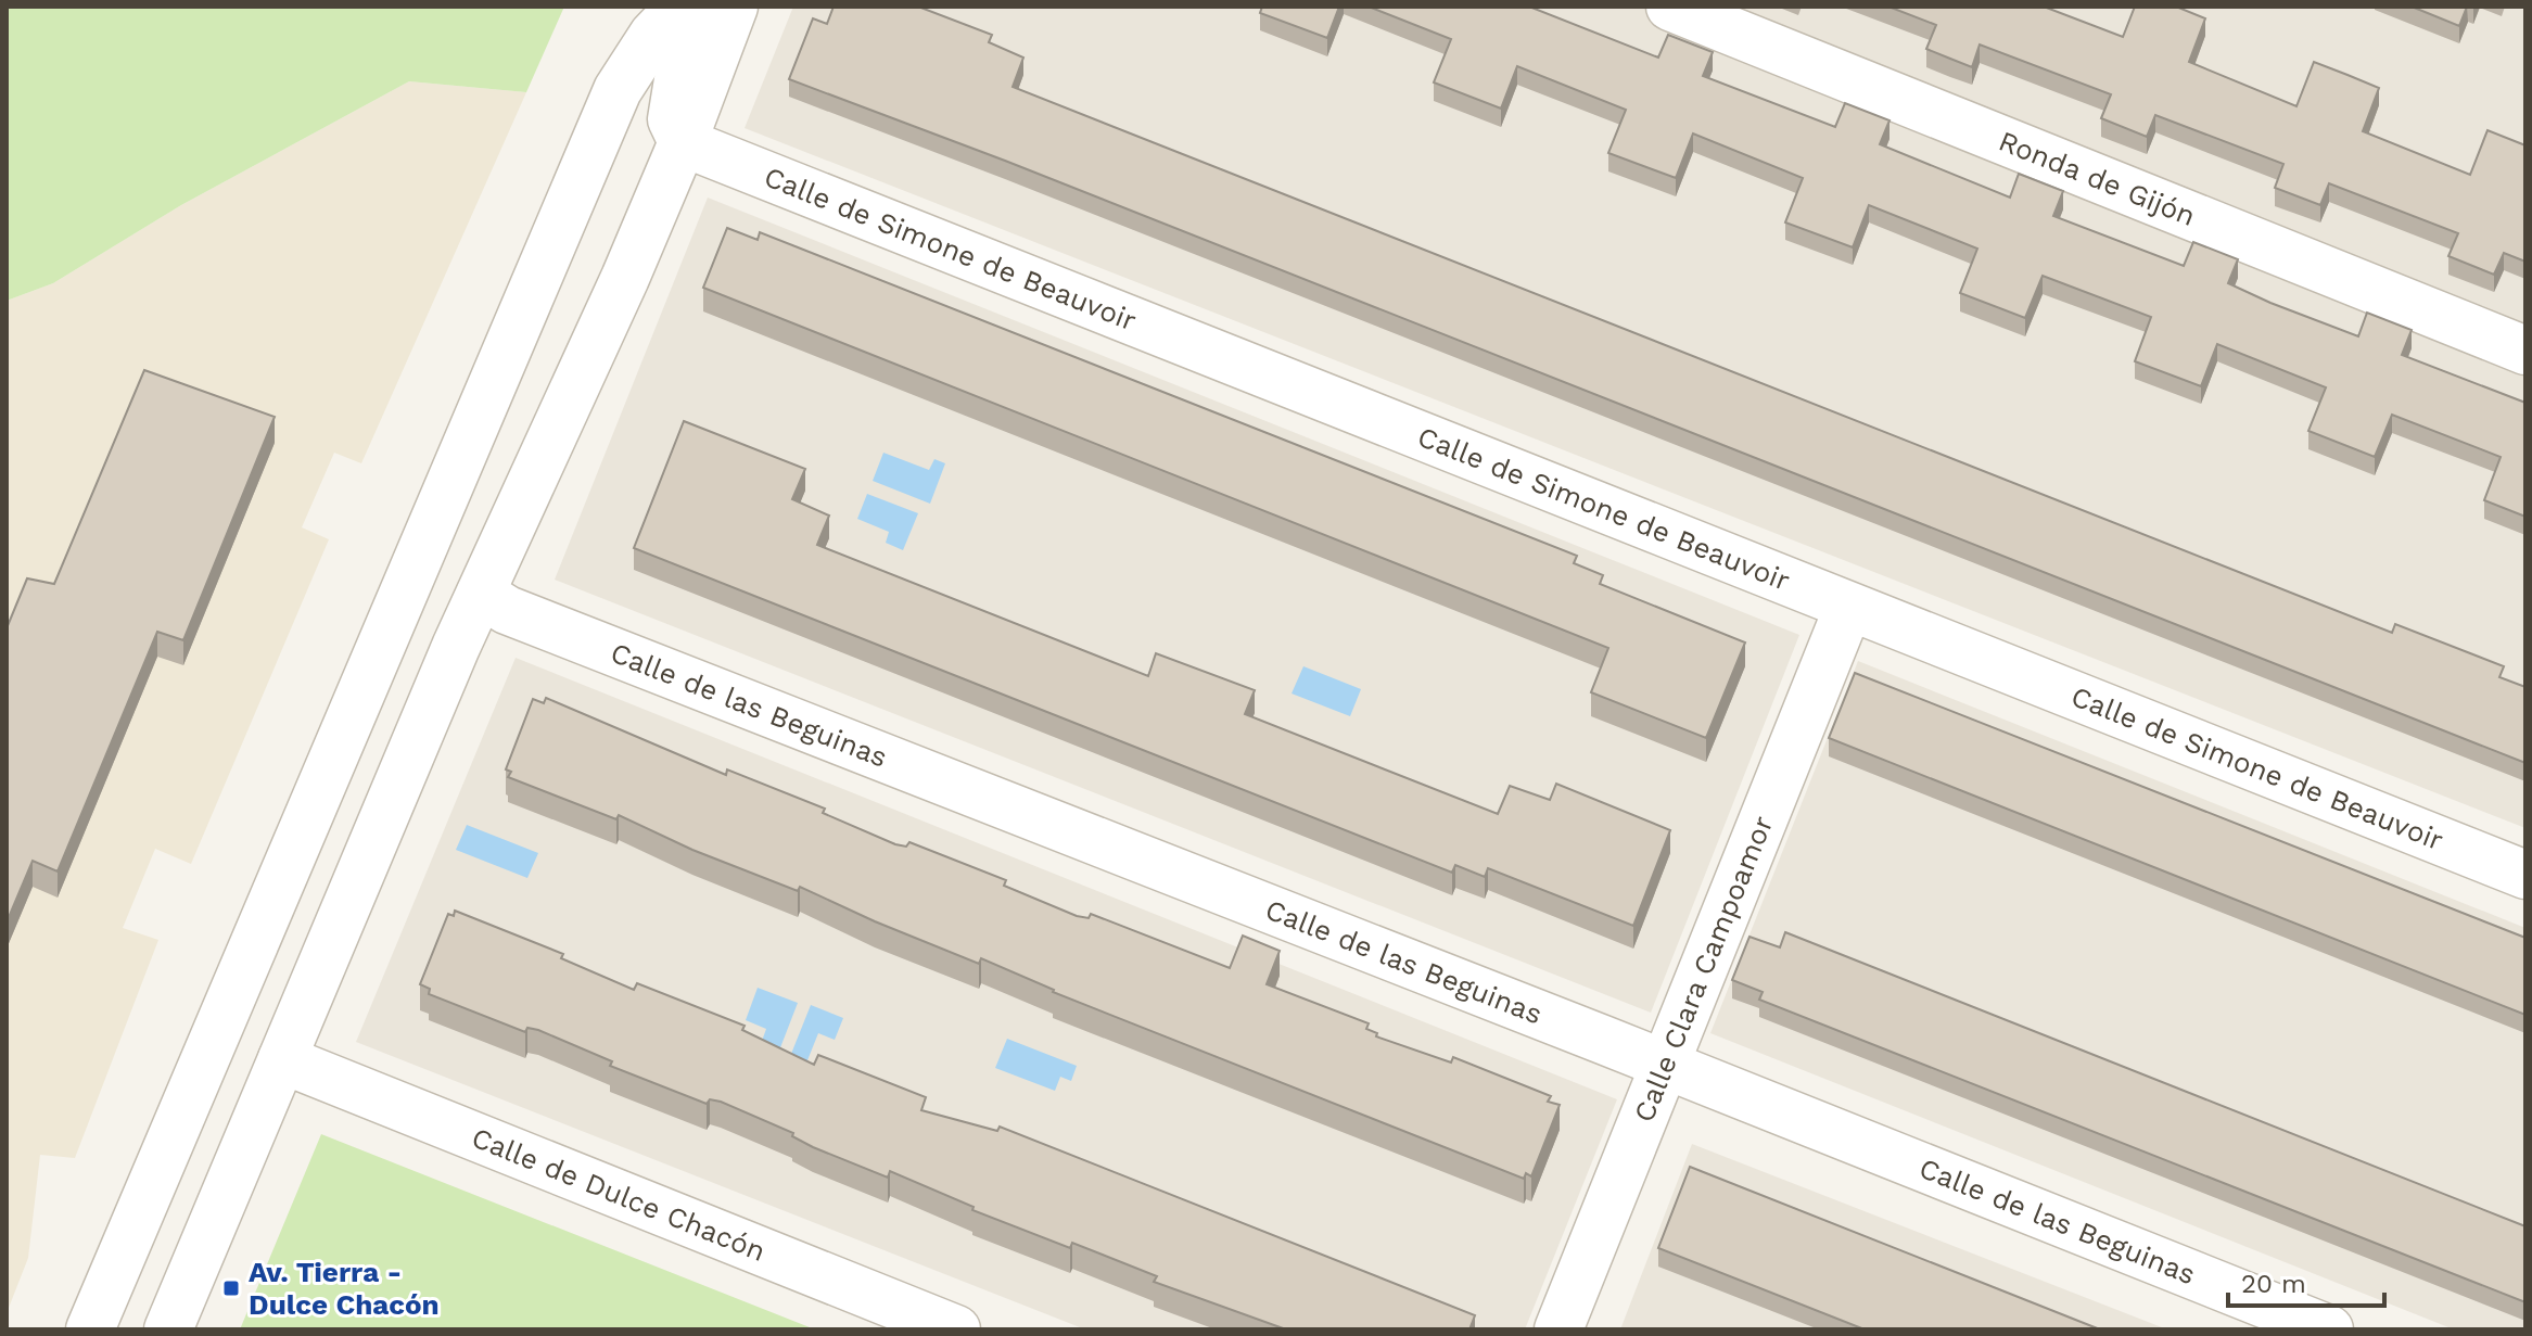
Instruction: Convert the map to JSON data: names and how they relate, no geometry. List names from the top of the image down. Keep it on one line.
{"streets":{"street":["Ronda de Gijón","Calle de Simone de Beauvoir","Calle de las Beguinas","Calle Clara Campoamor","Calle de Dulce Chacón"]},"crossings":[["Calle de Simone de Beauvoir","Calle Clara Campoamor"],["Calle de las Beguinas","Calle Clara Campoamor"]],"places":{"transit":["Av. Tierra - Dulce Chacón"]},"scale_bar":"20 m"}
